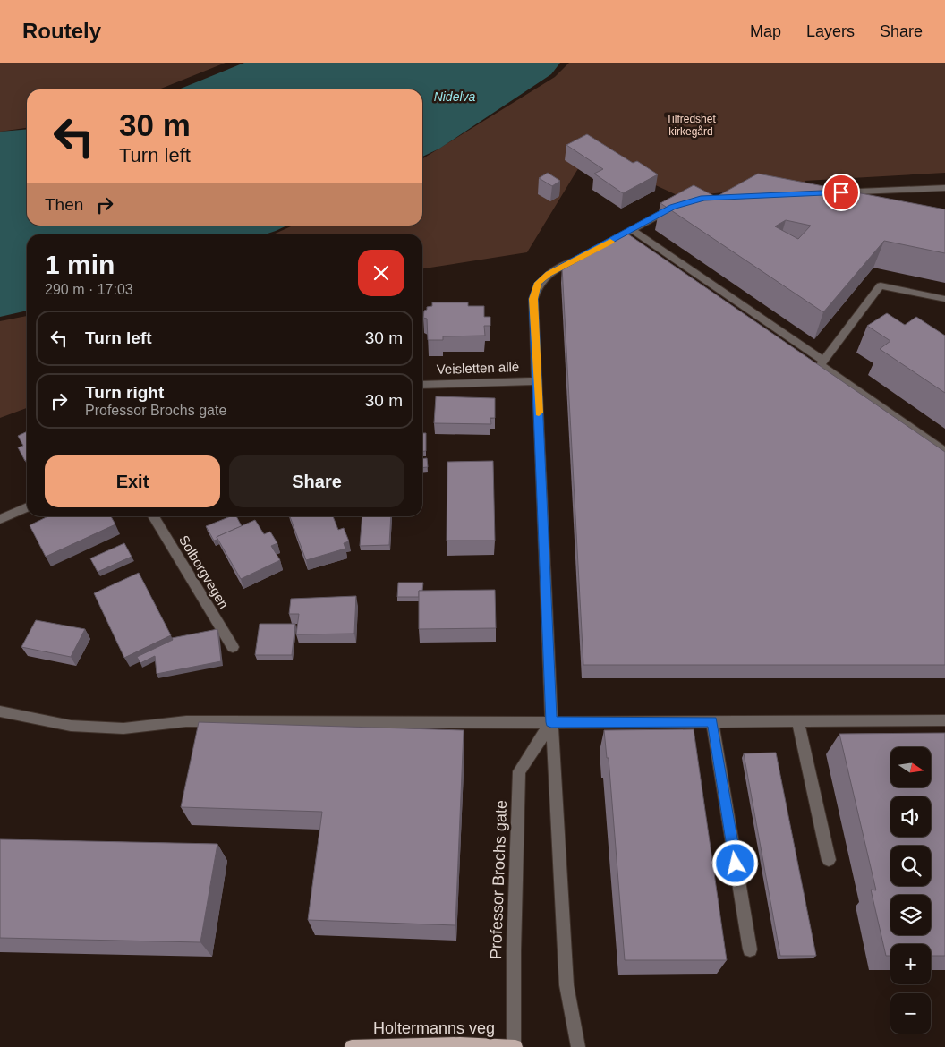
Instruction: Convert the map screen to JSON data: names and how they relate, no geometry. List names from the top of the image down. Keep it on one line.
{"streets":{"main road":["Holtermanns veg"],"street":["Veisletten allé","Solborgvegen","Professor Brochs gate"]},"crossings":[["Professor Brochs gate","Holtermanns veg"]],"water":["Nidelva"],"parks":["Tilfredshet kirkegård"],"north":"right","page":{"header":"Routely","nav":["Map","Layers","Share"],"turn":["30 m","Turn left"],"then":"Then","heading":["1 min","290 m · 17:03"],"list":[{"name":"Turn left","value":"30 m"},{"name":"Turn right","note":"Professor Brochs gate","value":"30 m"}],"buttons":["Exit","Share"],"map_buttons":["+","−"]}}
